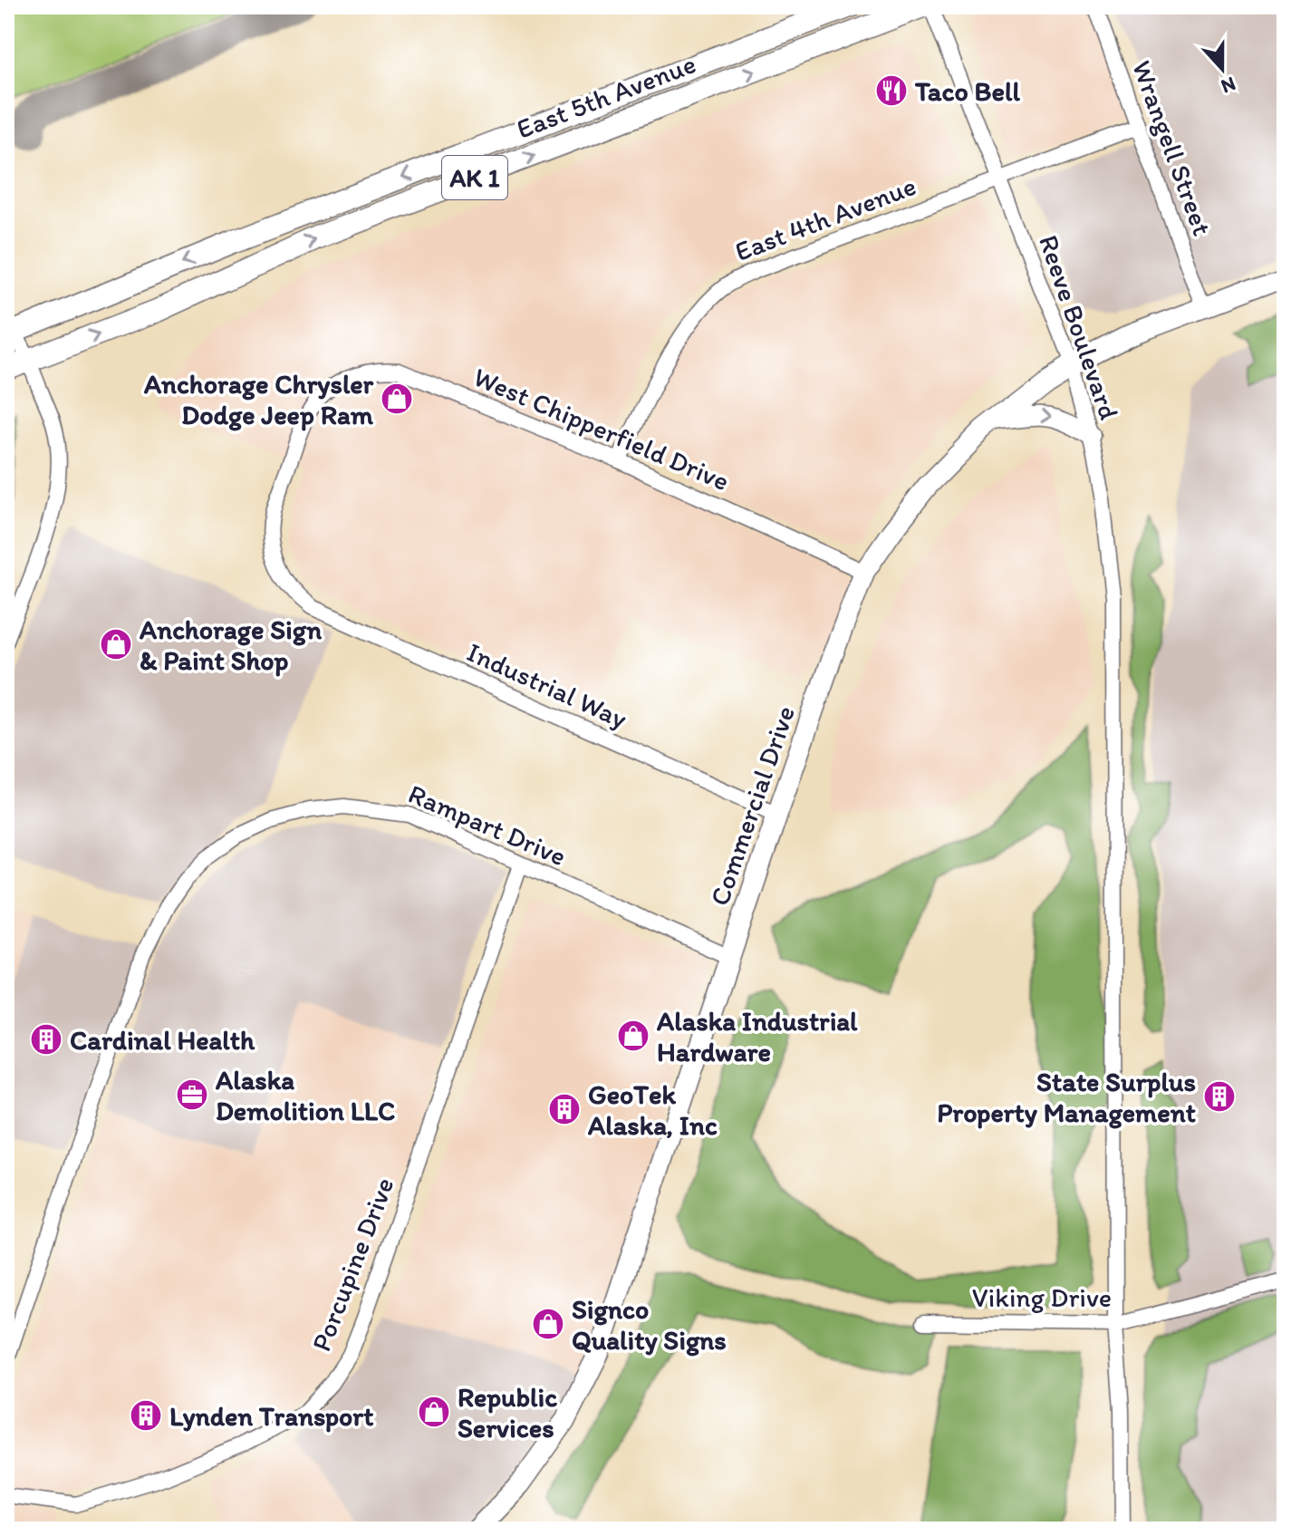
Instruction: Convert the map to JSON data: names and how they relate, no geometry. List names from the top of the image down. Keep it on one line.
{"streets":{"highway":["East 5th Avenue","AK 1"],"main road":["Commercial Drive"],"street":["Wrangell Street","East 4th Avenue","Reeve Boulevard","West Chipperfield Drive","Industrial Way","Rampart Drive","Porcupine Drive","Viking Drive"]},"crossings":[["East 5th Avenue","AK 1"],["East 5th Avenue","Reeve Boulevard"],["Wrangell Street","East 4th Avenue"],["Wrangell Street","Commercial Drive"],["East 4th Avenue","Reeve Boulevard"],["East 4th Avenue","West Chipperfield Drive"],["Reeve Boulevard","Commercial Drive"],["Reeve Boulevard","Viking Drive"],["West Chipperfield Drive","Industrial Way"],["West Chipperfield Drive","Commercial Drive"],["Industrial Way","Commercial Drive"],["Commercial Drive","Rampart Drive"],["Rampart Drive","Porcupine Drive"]],"places":{"restaurant":["Taco Bell"],"shop":["Anchorage Chrysler Dodge Jeep Ram","Anchorage Sign & Paint Shop","Alaska Industrial Hardware","Signco Quality Signs","Republic Services"],"building":["Cardinal Health","State Surplus Property Management","GeoTek Alaska, Inc","Lynden Transport"],"office":["Alaska Demolition LLC"]},"north":"bottom"}
